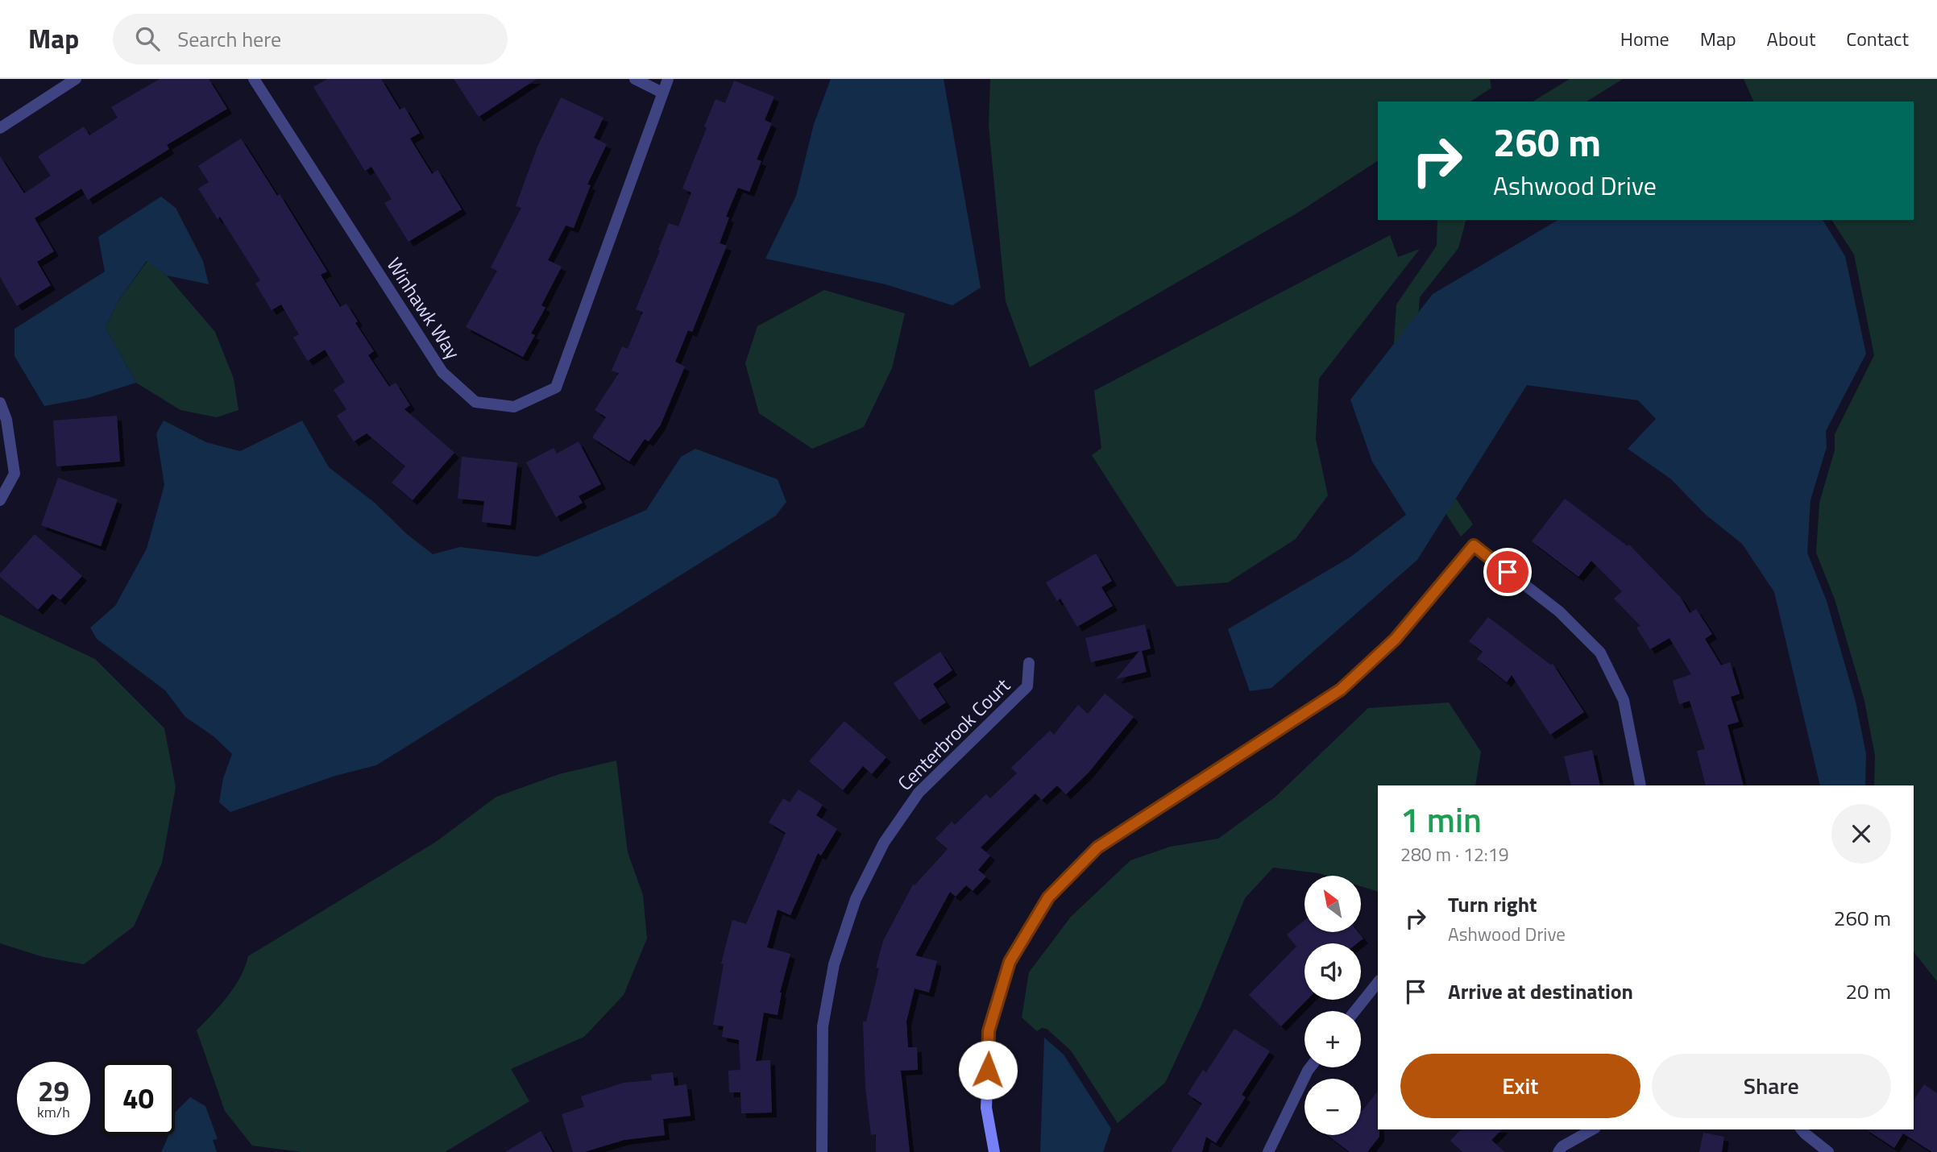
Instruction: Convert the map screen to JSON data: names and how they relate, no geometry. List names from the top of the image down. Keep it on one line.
{"streets":{"street":["Winhawk Way","Centerbrook Court"]},"north":"top left","page":{"header":"Map","search":"Search here","nav":["Home","Map","About","Contact"],"turn":["260 m","Ashwood Drive"],"heading":["1 min","280 m · 12:19"],"map_buttons":["+","−"],"list":[{"name":"Turn right","note":"Ashwood Drive","value":"260 m"},{"name":"Arrive at destination","value":"20 m"}],"buttons":["Exit","Share"],"speed":"29 km/h","limit":"40"}}
